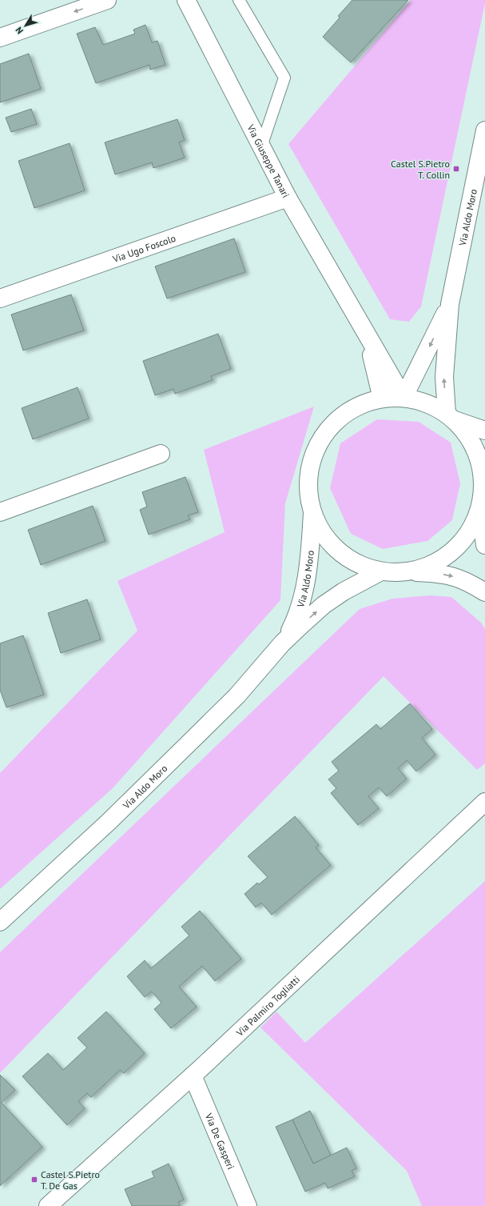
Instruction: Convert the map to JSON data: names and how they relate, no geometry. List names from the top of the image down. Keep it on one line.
{"streets":{"street":["Via Giuseppe Tanari","Via Aldo Moro","Via Ugo Foscolo","Via Palmiro Togliatti","Via De Gasperi"]},"crossings":[["Via Giuseppe Tanari","Via Aldo Moro"],["Via Giuseppe Tanari","Via Ugo Foscolo"],["Via Palmiro Togliatti","Via De Gasperi"]],"places":{"transit":["Castel S.Pietro T. Collin","Castel S.Pietro T. De Gas"]},"north":"bottom left"}
